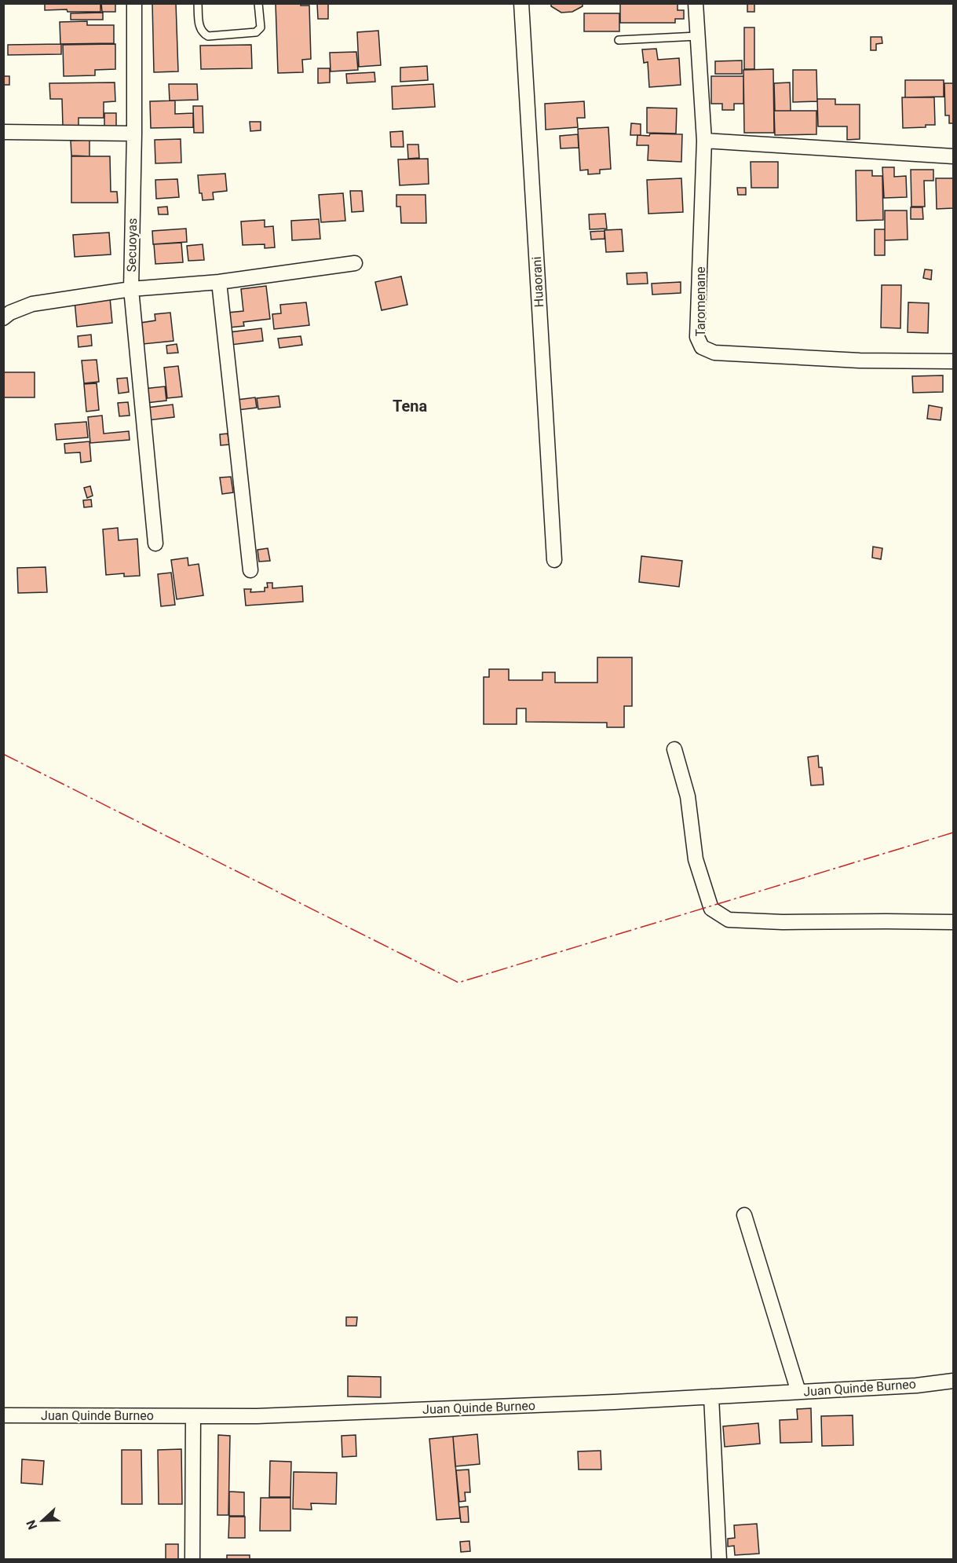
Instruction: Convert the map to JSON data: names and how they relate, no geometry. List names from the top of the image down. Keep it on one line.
{"streets":{"street":["Secuoyas","Huaorani","Taromenane","Juan Quinde Burneo"]},"districts":["Tena"],"north":"left"}
